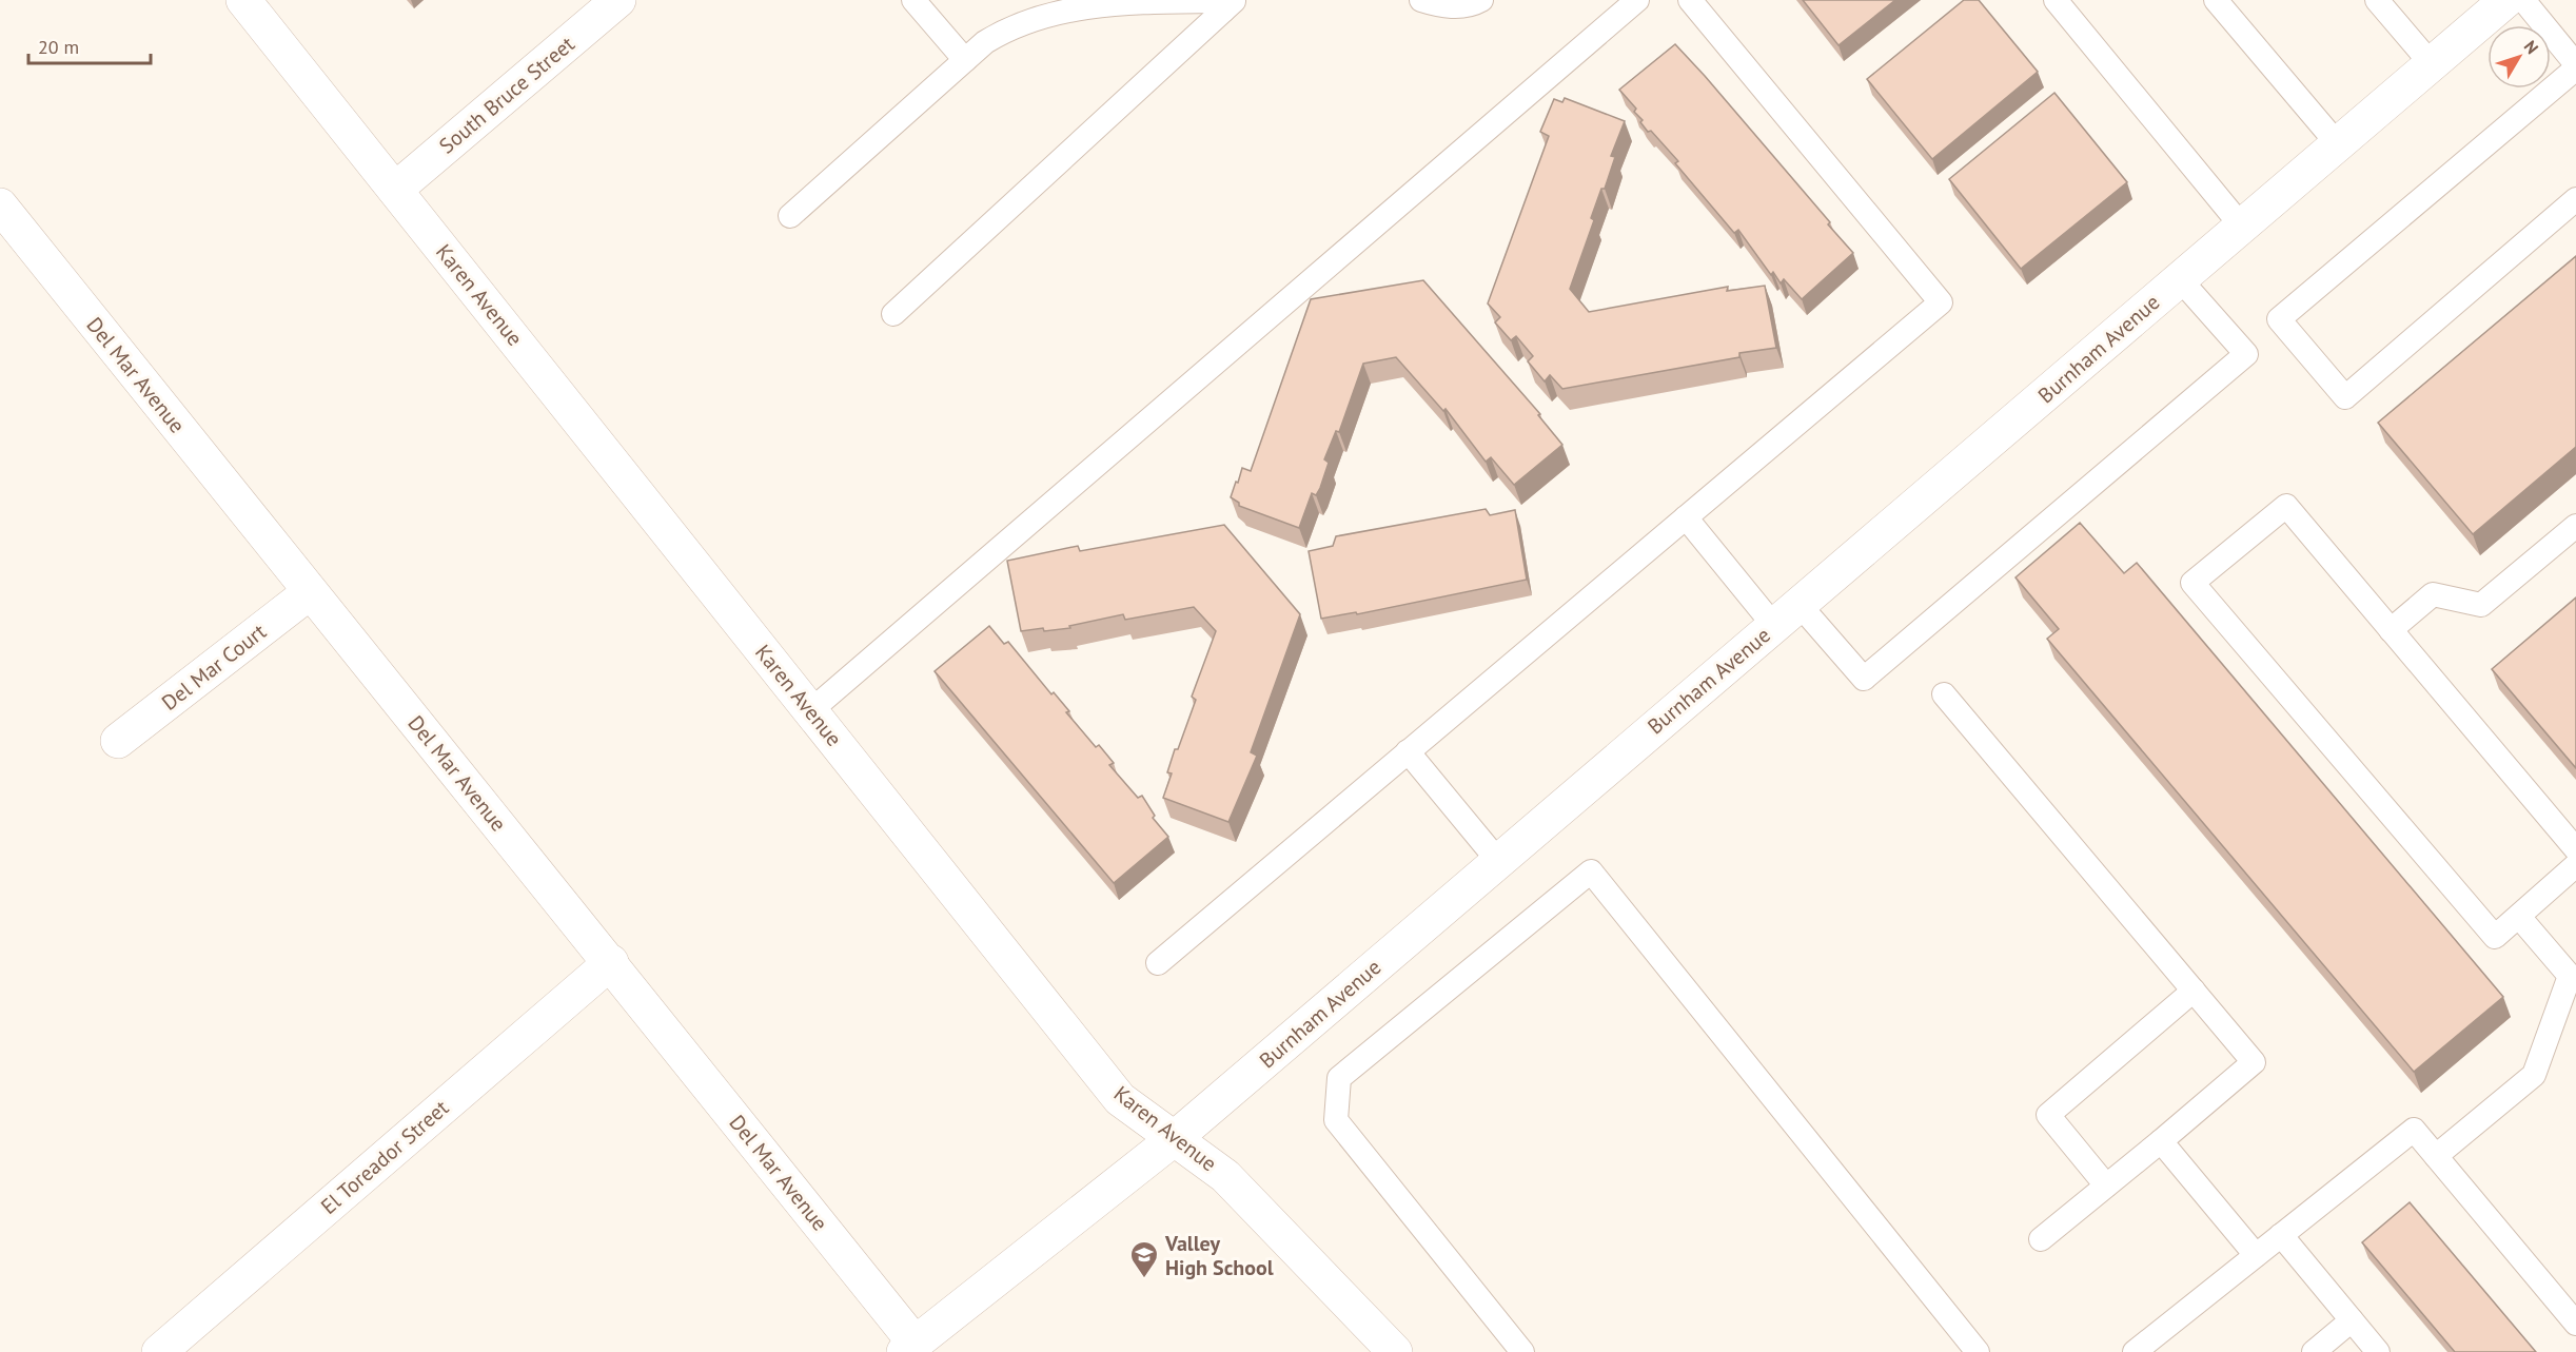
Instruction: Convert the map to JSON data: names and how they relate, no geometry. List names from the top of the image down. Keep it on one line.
{"streets":{"street":["South Bruce Street","Karen Avenue","Burnham Avenue","Del Mar Avenue","Del Mar Court","El Toreador Street"]},"crossings":[["South Bruce Street","Karen Avenue"],["Karen Avenue","Burnham Avenue"],["Burnham Avenue","Del Mar Avenue"],["Del Mar Avenue","Del Mar Court"],["Del Mar Avenue","El Toreador Street"]],"places":{"school or university":["Valley High School"]},"scale_bar":"20 m","north":"top right"}
